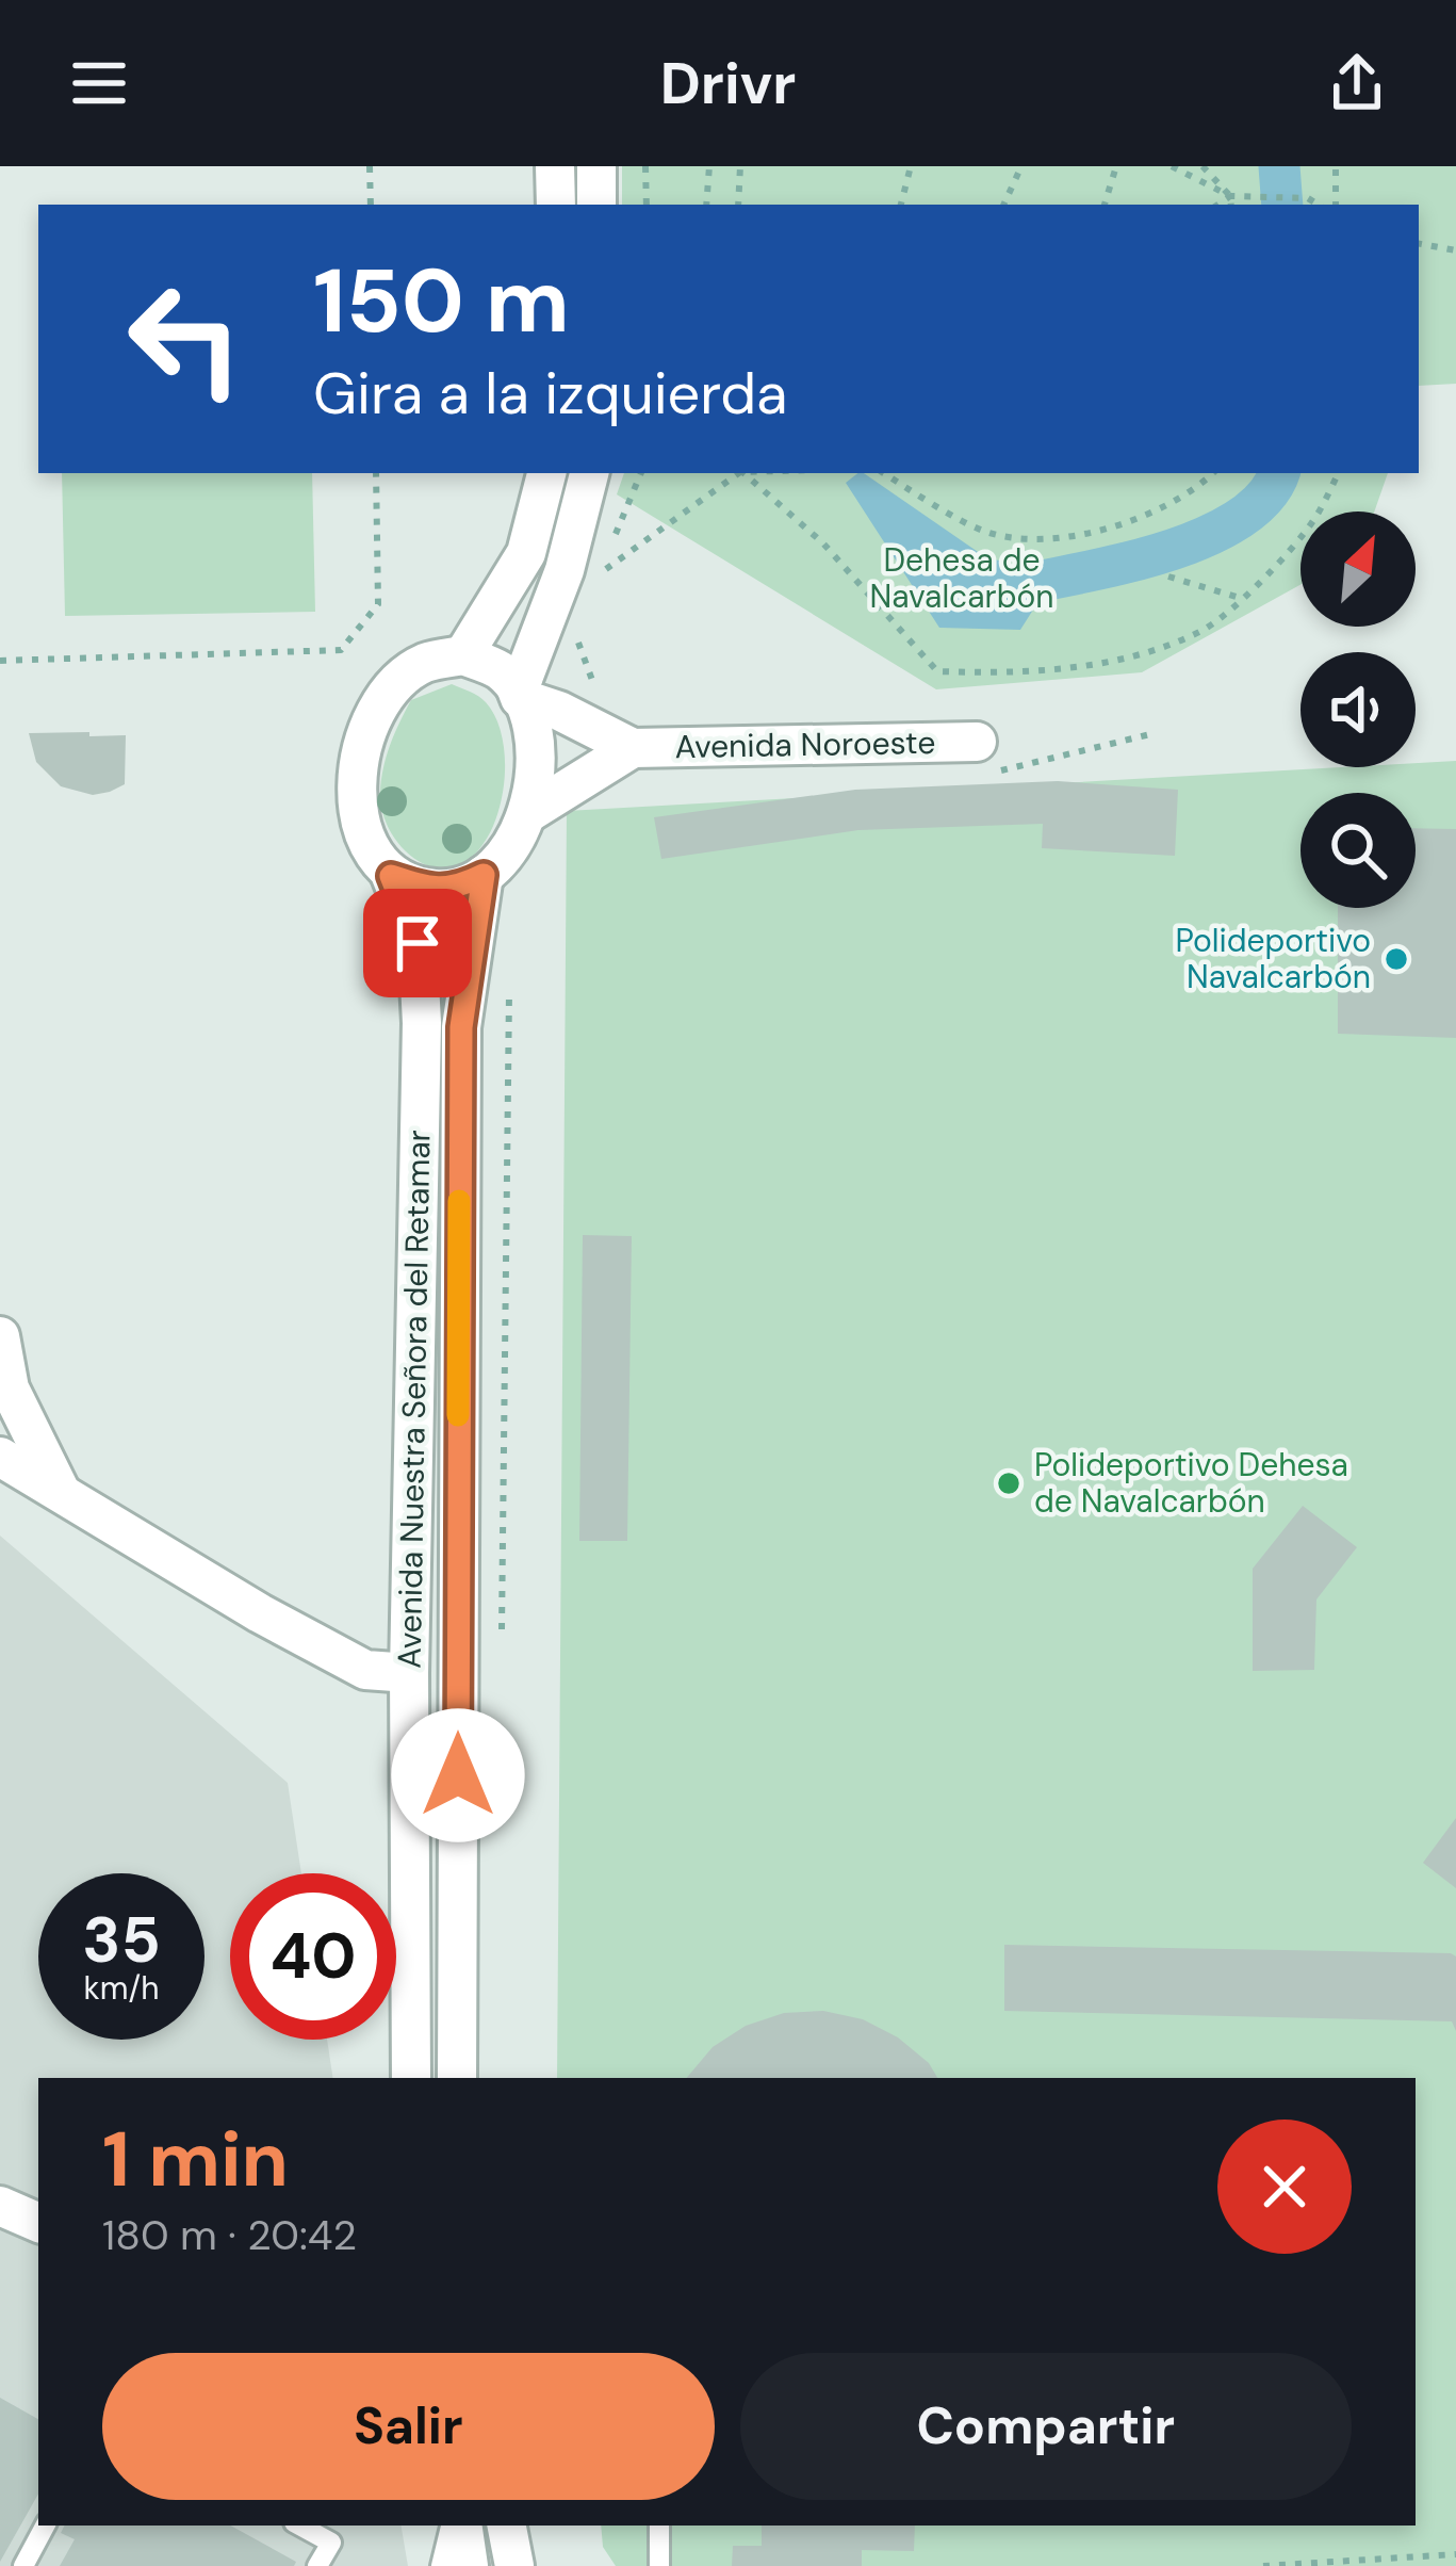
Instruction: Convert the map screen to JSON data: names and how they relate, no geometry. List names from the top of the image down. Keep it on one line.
{"streets":{"street":["Avenida Noroeste","Avenida Nuestra Señora del Retamar"]},"crossings":[["Avenida Noroeste","Avenida Nuestra Señora del Retamar"]],"parks":["Dehesa de Navalcarbón"],"places":["Polideportivo Navalcarbón","Polideportivo Dehesa de Navalcarbón"],"north":"top right","page":{"header":"Drivr","turn":["150 m","Gira a la izquierda"],"speed":"35 km/h","limit":"40","heading":["1 min","180 m · 20:42"],"buttons":["Salir","Compartir"]}}
